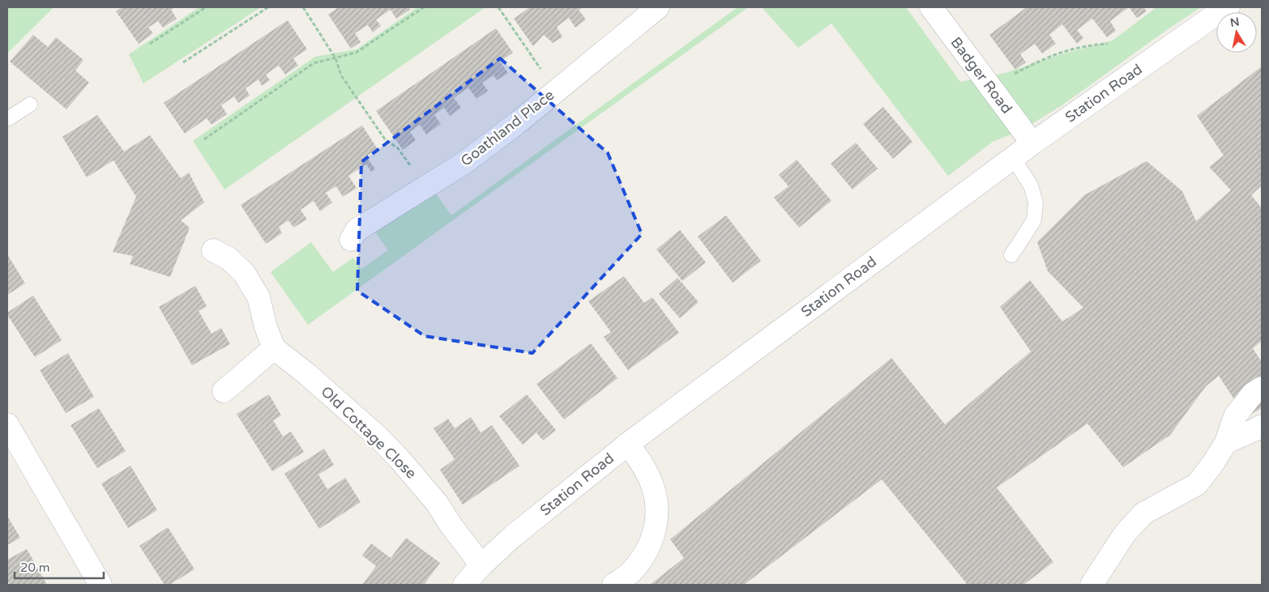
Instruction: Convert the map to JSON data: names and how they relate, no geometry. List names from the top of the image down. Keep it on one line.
{"streets":{"street":["Badger Road","Station Road","Goathland Place","Old Cottage Close"]},"crossings":[["Badger Road","Station Road"],["Station Road","Old Cottage Close"]],"scale_bar":"20 m","north":"top"}
